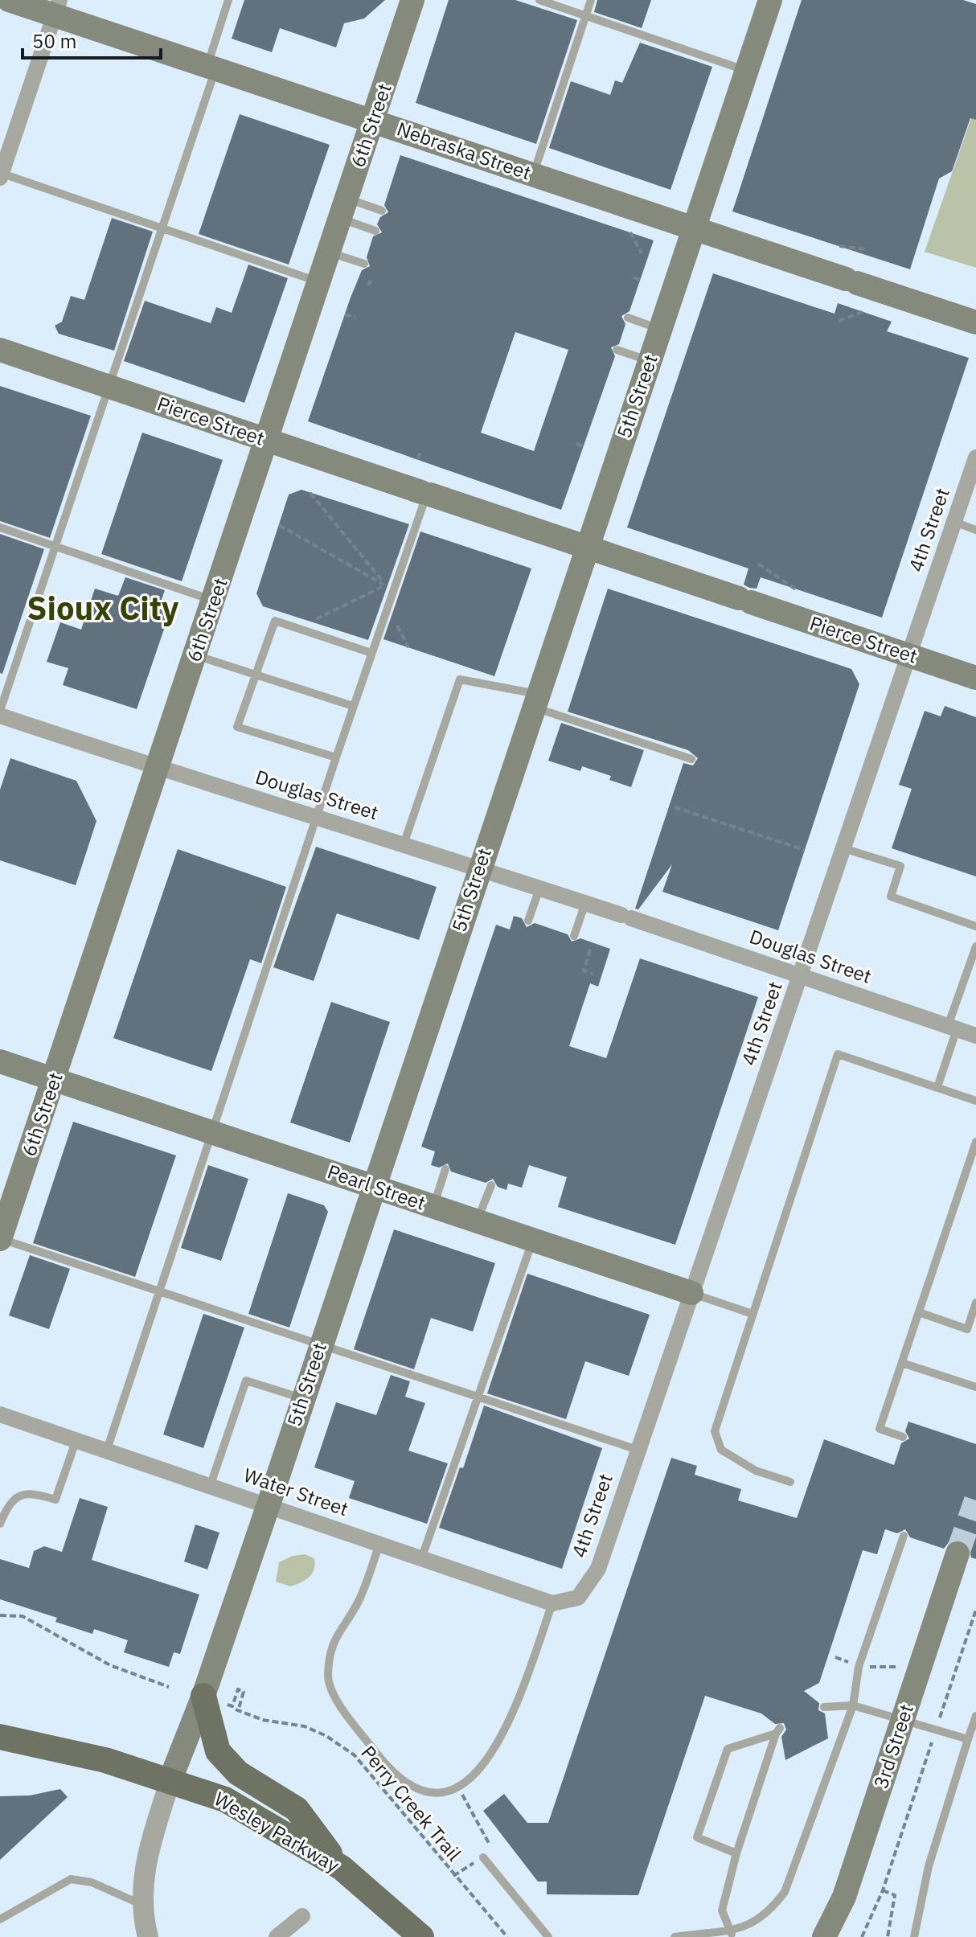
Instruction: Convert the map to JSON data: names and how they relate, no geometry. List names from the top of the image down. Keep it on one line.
{"streets":{"main road":["6th Street","Nebraska Street","5th Street","Pierce Street","Pearl Street","3rd Street","Wesley Parkway"],"street":["4th Street","Douglas Street","Water Street"],"path":["Perry Creek Trail"]},"crossings":[["6th Street","Nebraska Street"],["6th Street","Pierce Street"],["6th Street","Douglas Street"],["6th Street","Pearl Street"],["Nebraska Street","5th Street"],["5th Street","Pierce Street"],["5th Street","Douglas Street"],["5th Street","Pearl Street"],["5th Street","Water Street"],["5th Street","Wesley Parkway"],["Pierce Street","4th Street"],["4th Street","Douglas Street"],["4th Street","Pearl Street"],["4th Street","Water Street"]],"districts":["Sioux City"],"scale_bar":"50 m"}
